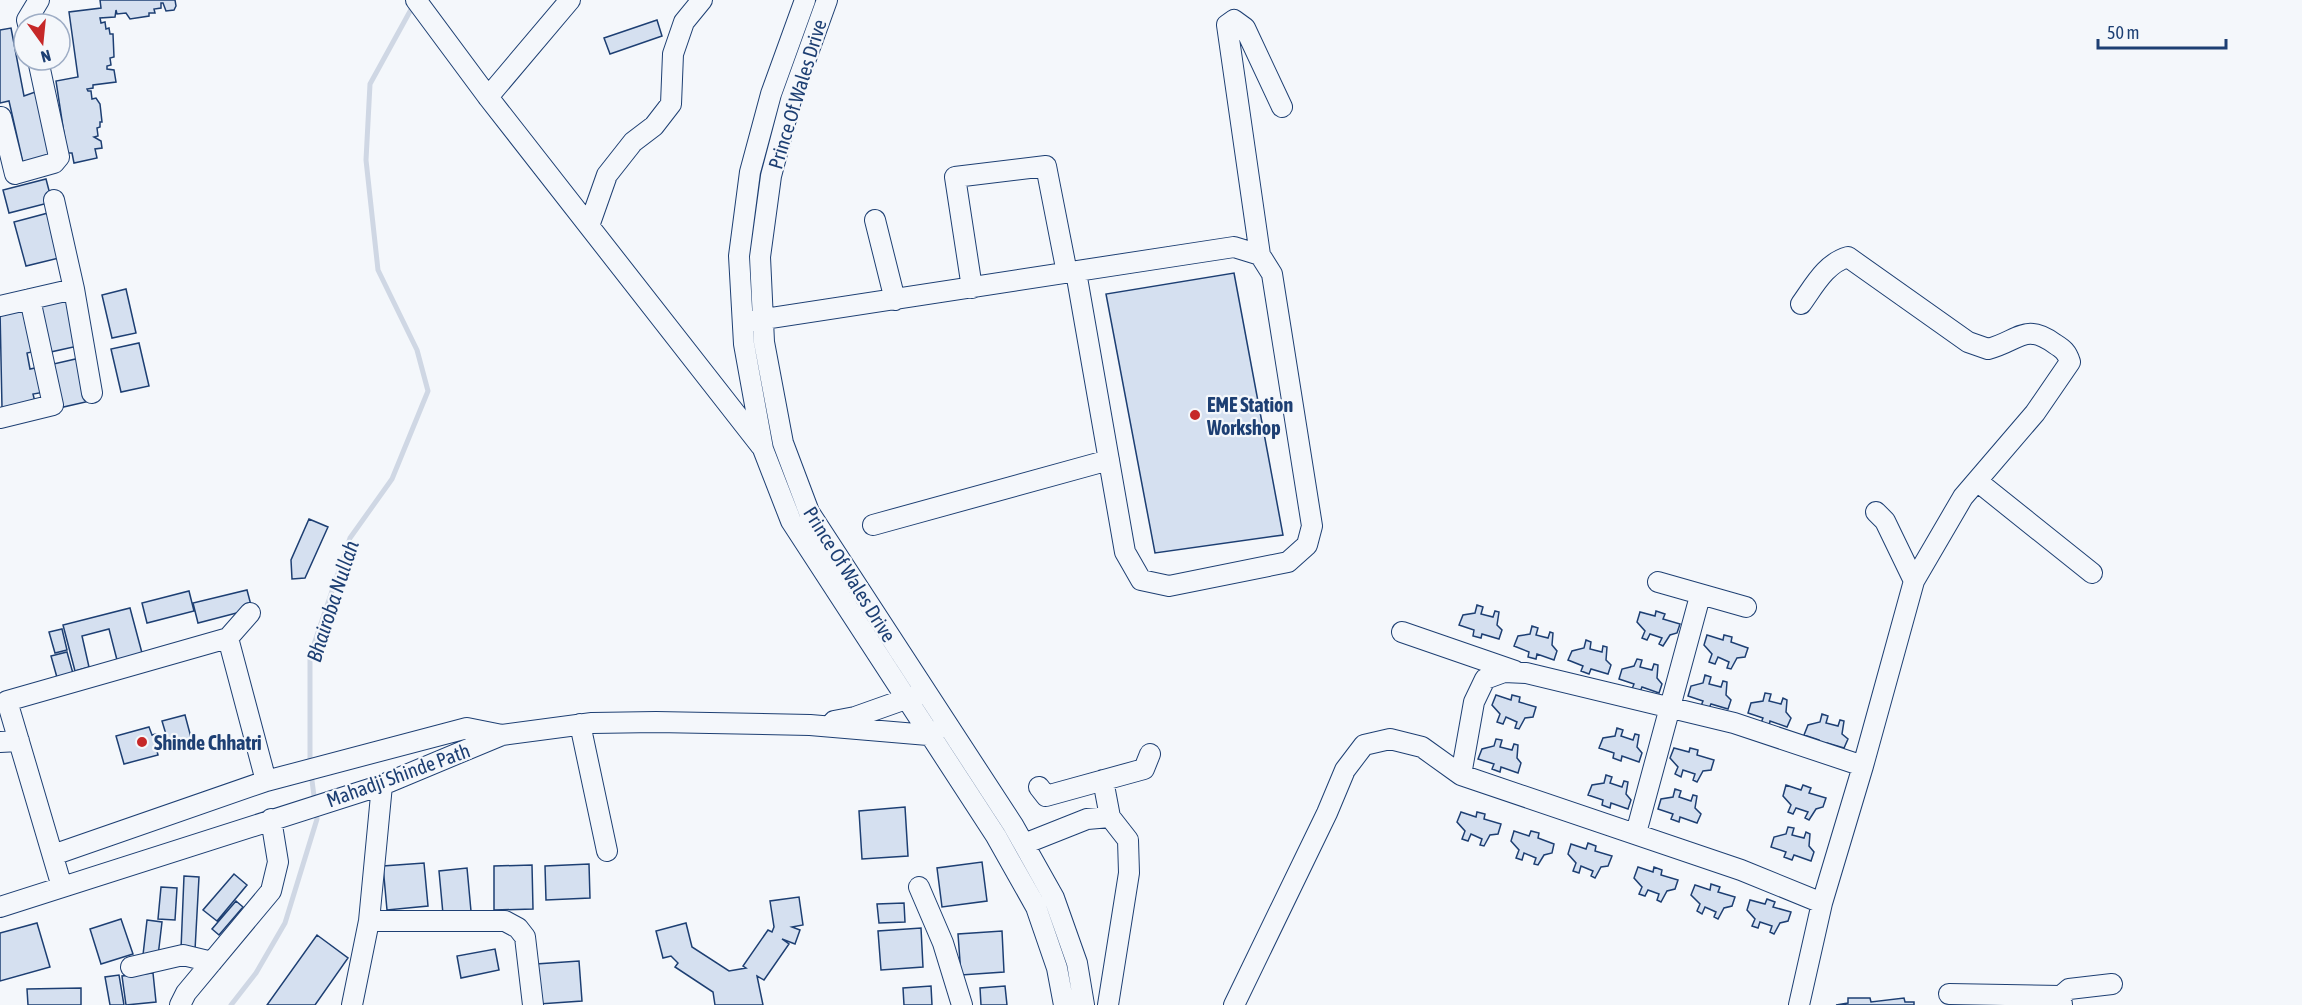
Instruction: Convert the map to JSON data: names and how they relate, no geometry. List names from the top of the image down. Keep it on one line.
{"streets":{"street":["Prince Of Wales Drive","Mahadji Shinde Path"]},"crossings":[["Prince Of Wales Drive","Mahadji Shinde Path"]],"water":["Bhairoba Nullah"],"places":["EME Station Workshop","Shinde Chhatri"],"scale_bar":"50 m","north":"bottom"}
